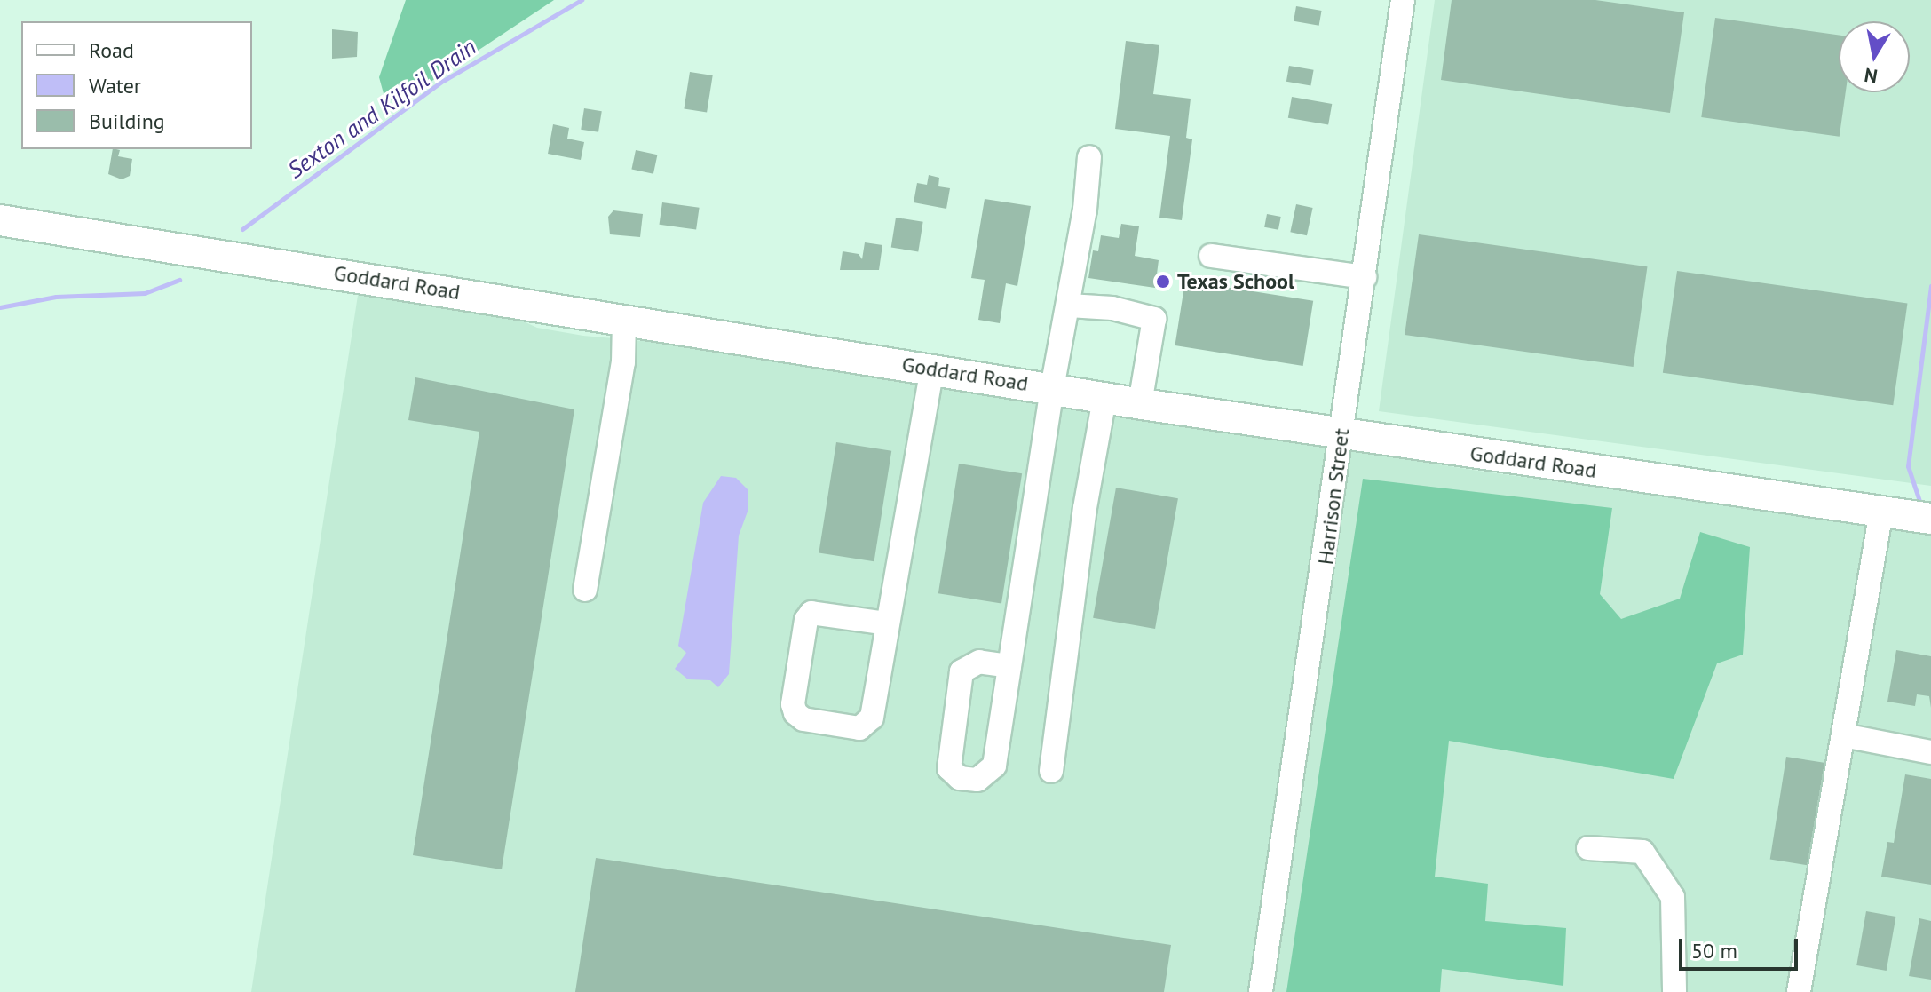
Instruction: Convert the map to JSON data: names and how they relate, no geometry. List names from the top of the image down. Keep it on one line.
{"streets":{"main road":["Goddard Road"],"street":["Harrison Street"]},"crossings":[["Goddard Road","Harrison Street"]],"water":["Sexton and Kilfoil Drain"],"places":["Texas School"],"legend":["Road","Water","Building"],"scale_bar":"50 m","north":"bottom"}
